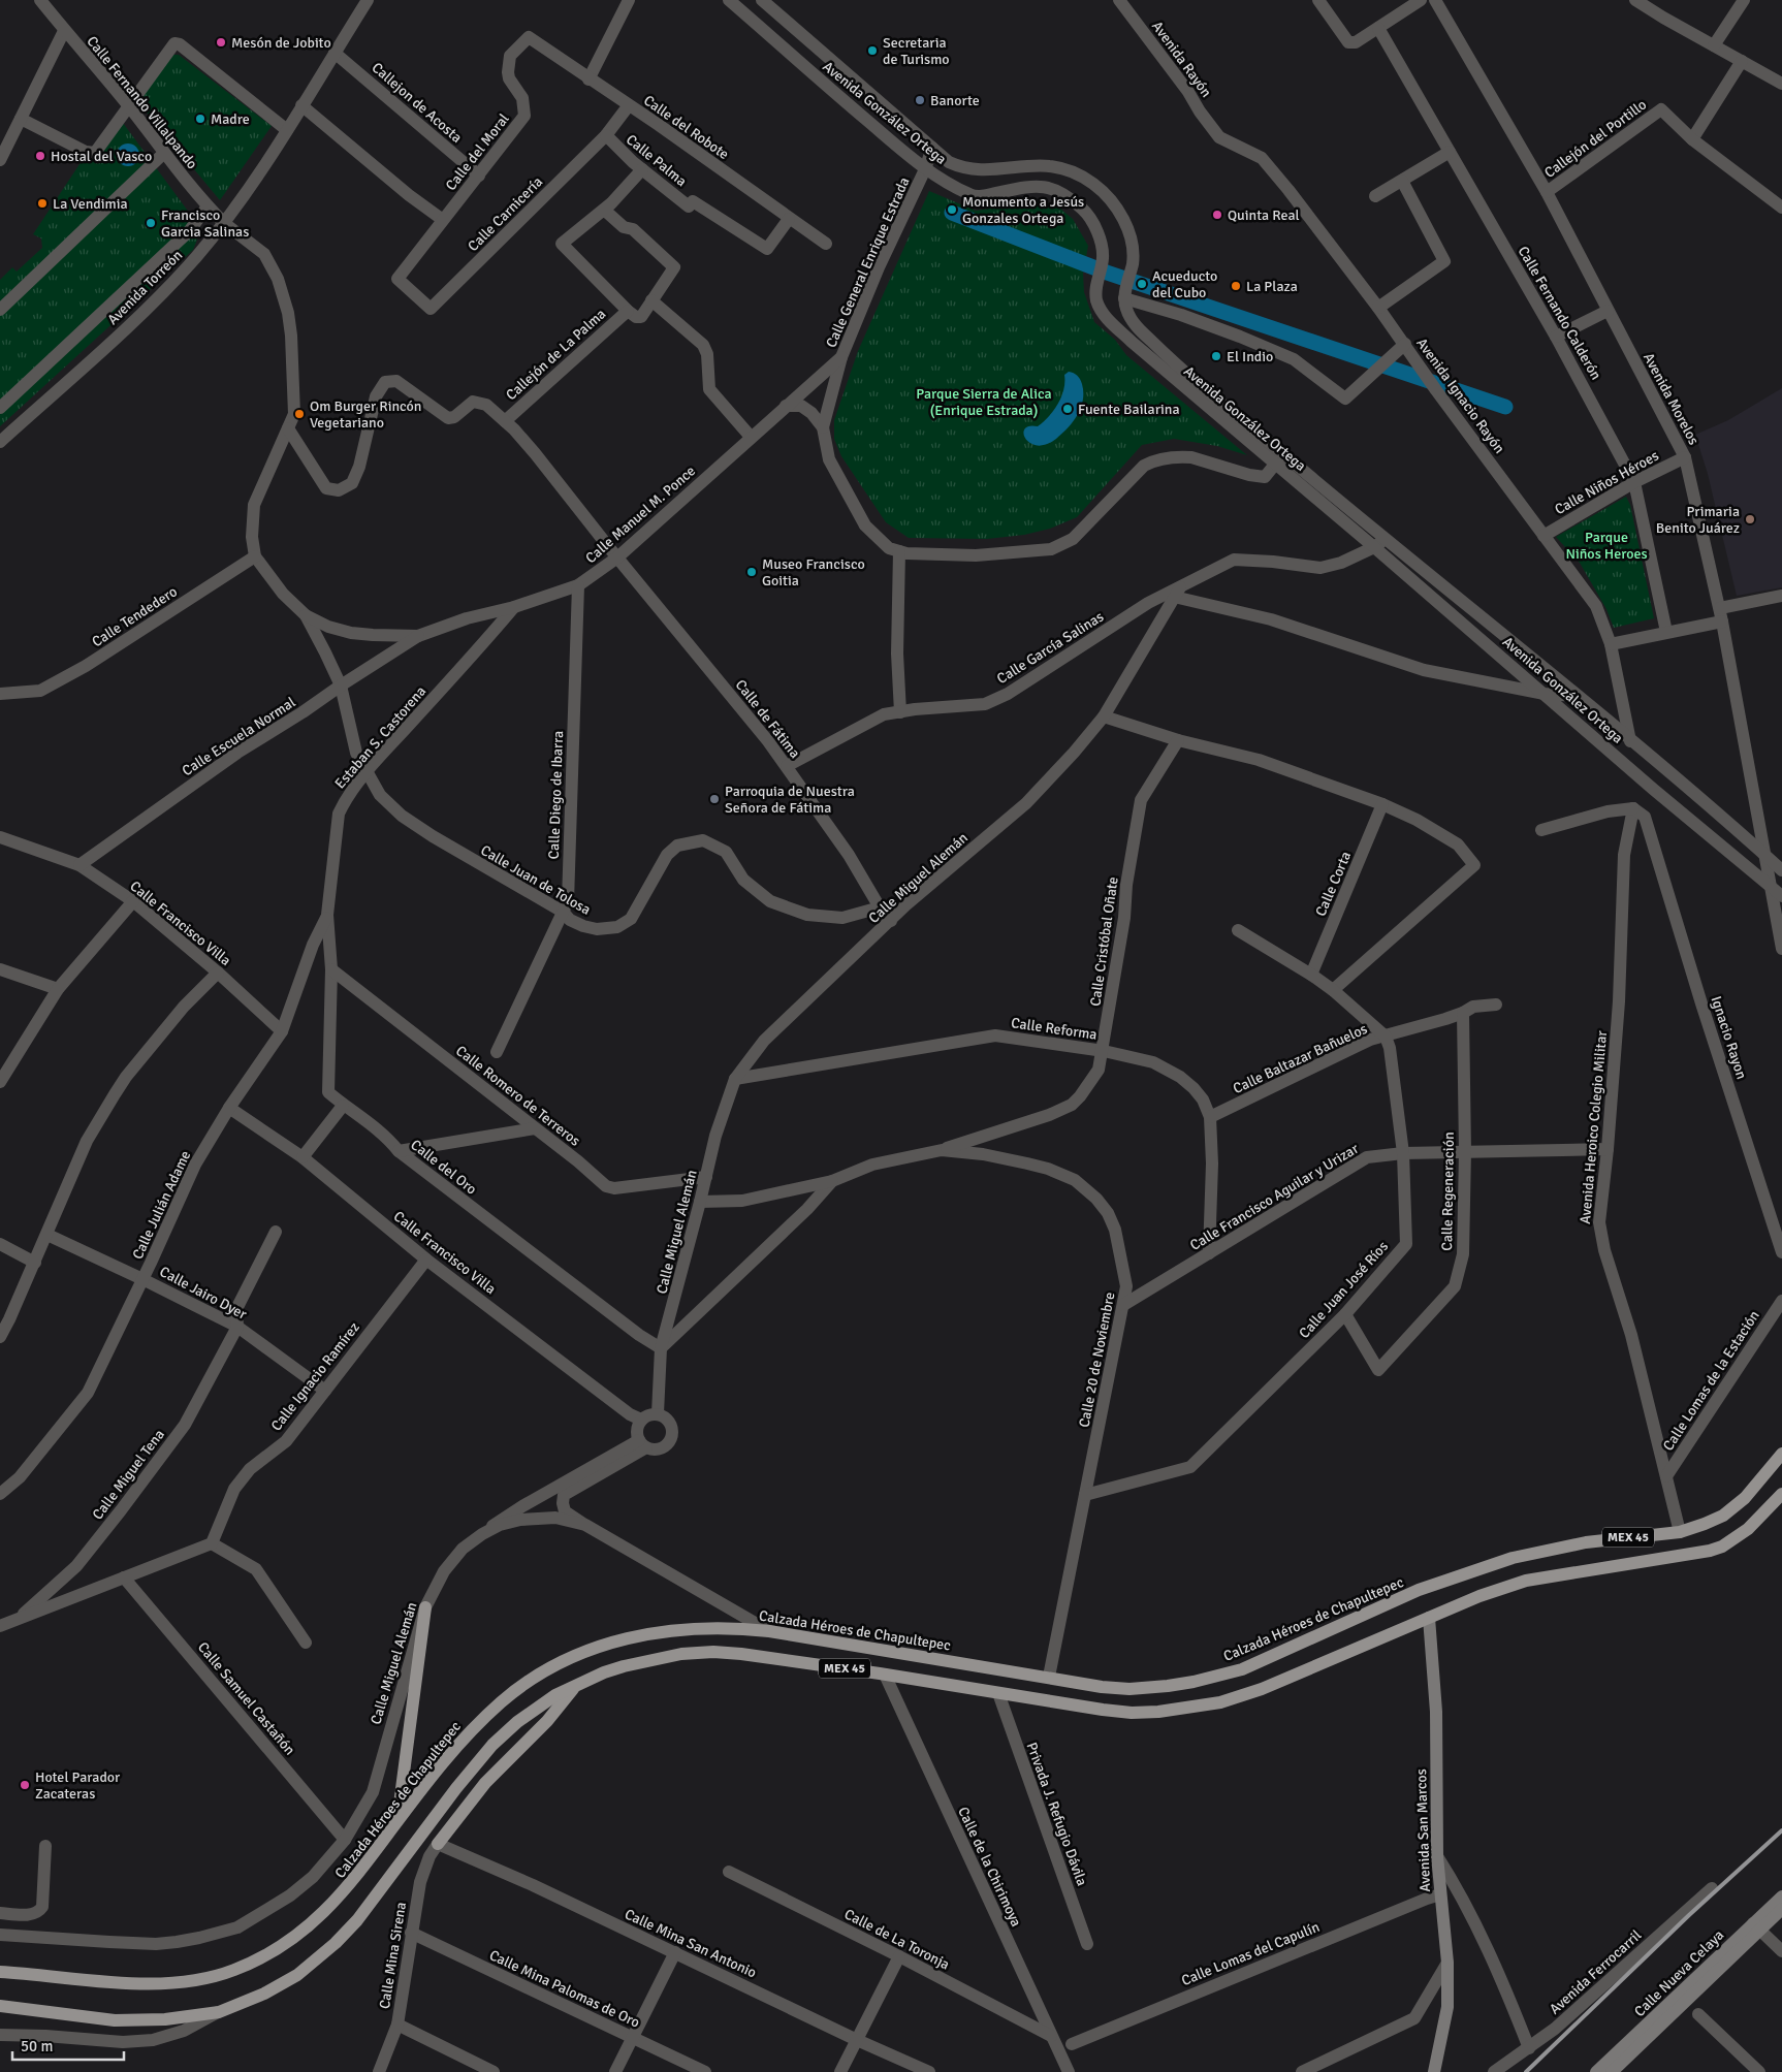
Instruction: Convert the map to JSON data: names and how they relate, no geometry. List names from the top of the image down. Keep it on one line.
{"streets":{"main road":["MEX 45","Calzada Héroes de Chapultepec","Avenida San Marcos","Calle Nueva Celaya"],"street":["Avenida Rayón","Calle Fernando Villalpando","Callejon de Acosta","Avenida González Ortega","Calle del Robote","Callejón del Portillo","Calle del Moral","Calle Palma","Calle Carnicería","Calle General Enrique Estrada","Avenida Torreón","Calle Fernando Calderón","Callejón de La Palma","Avenida Ignacio Rayón","Avenida Morelos","Calle Niños Héroes","Calle Manuel M. Ponce","Calle Tendedero","Calle García Salinas","Calle de Fátima","Calle Escuela Normal","Estaban S. Castorena","Calle Diego de Ibarra","Calle Miguel Alemán","Calle Juan de Tolosa","Calle Corta","Calle Francisco Villa","Calle Cristóbal Oñate","Calle Reforma","Ignacio Rayon","Calle Baltazar Bañuelos","Calle Romero de Terreros","Avenida Heroico Colegio Militar","Calle del Oro","Calle Regeneración","Calle Francisco Aguilar y Urizar","Calle Julián Adame","Calle Juan José Ríos","Calle Jairo Dyer","Calle 20 de Noviembre","Calle Ignacio Ramírez","Calle Lomas de la Estación","Calle Miguel Tena","Calle Samuel Castañón","Privada J. Refugio Dávila","Calle de la Chirimoya","Calle de La Toronja","Calle Mina San Antonio","Calle Lomas del Capulín","Calle Mina Sirena","Avenida Ferrocarril","Calle Mina Palomas de Oro"]},"crossings":[["Avenida Rayón","Avenida Ignacio Rayón"],["Calle Fernando Villalpando","Avenida Torreón"],["Calle Fernando Villalpando","Calle Tendedero"],["Calle Fernando Villalpando","Calle de Fátima"],["Callejon de Acosta","Calle del Moral"],["Callejon de Acosta","Avenida Torreón"],["Avenida González Ortega","Calle General Enrique Estrada"],["Avenida González Ortega","Avenida Ignacio Rayón"],["Avenida González Ortega","Avenida Morelos"],["Calle del Robote","Calle del Moral"],["Calle del Robote","Calle Palma"],["Calle del Robote","Calle Carnicería"],["Callejón del Portillo","Avenida Morelos"],["Calle del Moral","Calle Carnicería"],["Calle Palma","Calle Carnicería"],["Calle General Enrique Estrada","Calle Manuel M. Ponce"],["Calle Fernando Calderón","Calle Niños Héroes"],["Callejón de La Palma","Calle de Fátima"],["Avenida Ignacio Rayón","Calle Niños Héroes"],["Avenida Morelos","Calle Niños Héroes"],["Calle Manuel M. Ponce","Calle de Fátima"],["Calle Manuel M. Ponce","Calle Escuela Normal"],["Calle Manuel M. Ponce","Estaban S. Castorena"],["Calle Manuel M. Ponce","Calle Diego de Ibarra"],["Calle Manuel M. Ponce","Calle Juan de Tolosa"],["Calle García Salinas","Calle de Fátima"],["Calle García Salinas","Calle Miguel Alemán"],["Calle de Fátima","Calle Juan de Tolosa"],["Calle Escuela Normal","Calle Juan de Tolosa"],["Calle Escuela Normal","Calle Francisco Villa"],["Estaban S. Castorena","Calle Juan de Tolosa"],["Estaban S. Castorena","Calle del Oro"],["Estaban S. Castorena","Calle Julián Adame"],["Calle Diego de Ibarra","Calle Juan de Tolosa"],["Calle Miguel Alemán","Calle Francisco Villa"],["Calle Miguel Alemán","Calle Reforma"],["Calle Miguel Alemán","Calle Romero de Terreros"],["Calle Miguel Alemán","Calle del Oro"],["Calle Miguel Alemán","Calle 20 de Noviembre"],["Calle Miguel Alemán","Calle Samuel Castañón"],["Calle Francisco Villa","Calle Julián Adame"],["Calle Francisco Villa","Calle Ignacio Ramírez"],["Calle Cristóbal Oñate","Calle Reforma"],["Calle Cristóbal Oñate","Calle 20 de Noviembre"],["Calle Reforma","Calle Baltazar Bañuelos"],["Calle Reforma","Calle Francisco Aguilar y Urizar"],["Ignacio Rayon","Avenida Heroico Colegio Militar"],["Calle Baltazar Bañuelos","Calle Regeneración"],["Calle Baltazar Bañuelos","Calle Juan José Ríos"],["Calle Romero de Terreros","Calle del Oro"],["Avenida Heroico Colegio Militar","Calle Francisco Aguilar y Urizar"],["Avenida Heroico Colegio Militar","Calle Lomas de la Estación"],["Avenida Heroico Colegio Militar","Calzada Héroes de Chapultepec"],["Calle del Oro","Calle Julián Adame"],["Calle del Oro","Calle 20 de Noviembre"],["Calle Regeneración","Calle Francisco Aguilar y Urizar"],["Calle Regeneración","Calle Juan José Ríos"],["Calle Francisco Aguilar y Urizar","Calle Juan José Ríos"],["Calle Francisco Aguilar y Urizar","Calle 20 de Noviembre"],["Calle Julián Adame","Calle Jairo Dyer"],["Calle Juan José Ríos","Calle 20 de Noviembre"],["Calle Jairo Dyer","Calle Ignacio Ramírez"],["Calle Jairo Dyer","Calle Miguel Tena"],["Calle 20 de Noviembre","Calzada Héroes de Chapultepec"],["MEX 45","Privada J. Refugio Dávila"],["MEX 45","Avenida San Marcos"],["MEX 45","Calle de la Chirimoya"],["Avenida San Marcos","Calle Lomas del Capulín"],["Calle de la Chirimoya","Calle de La Toronja"],["Calle Mina San Antonio","Calle Mina Sirena"],["Calle Mina Sirena","Calle Mina Palomas de Oro"]],"parks":["Parque Sierra de Alica (Enrique Estrada)","Parque Niños Heroes"],"places":["Mesón de Jobito","Secretaria de Turismo","Banorte","Madre","Hostal del Vasco","La Vendimia","Monumento a Jesús Gonzales Ortega","Quinta Real","Francisco Garcia Salinas","Acueducto del Cubo","La Plaza","El Indio","Fuente Bailarina","Om Burger Rincón Vegetariano","Primaria Benito Juárez","Museo Francisco Goitia","Parroquia de Nuestra Señora de Fátima","Hotel Parador Zacateras"],"scale_bar":"50 m"}
